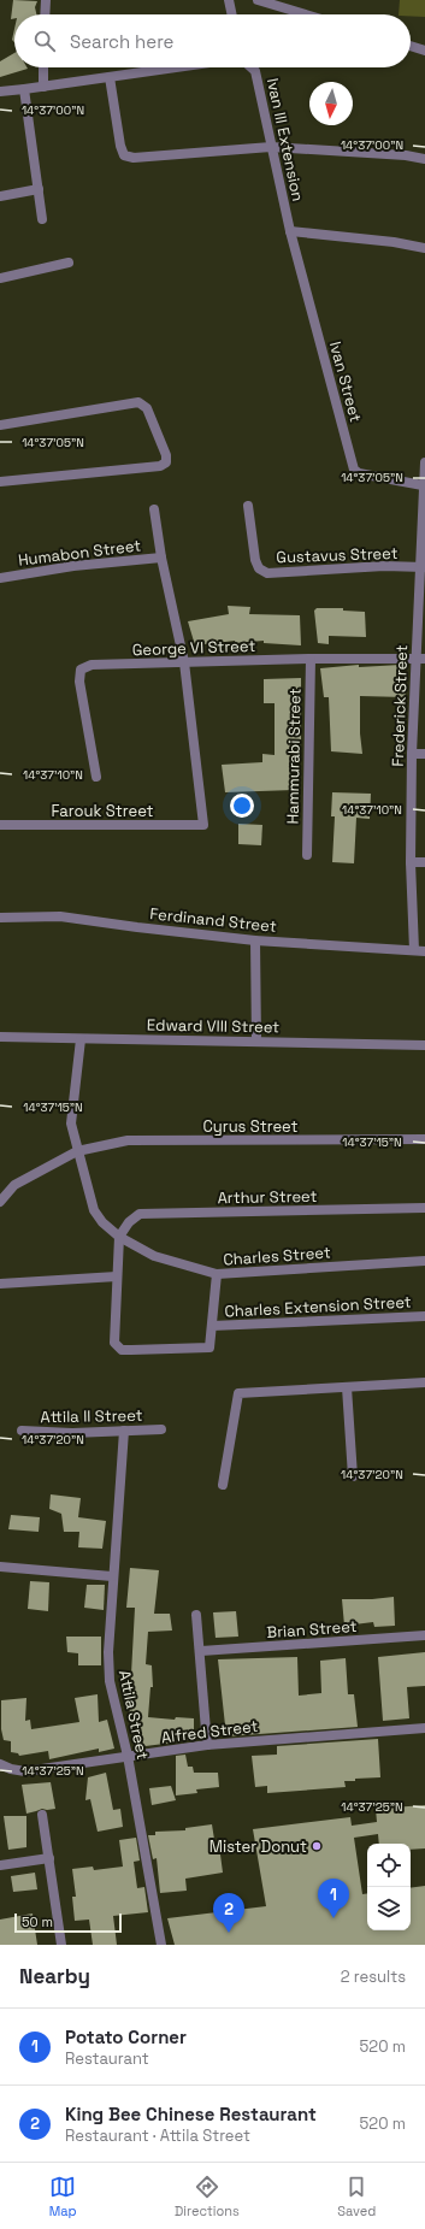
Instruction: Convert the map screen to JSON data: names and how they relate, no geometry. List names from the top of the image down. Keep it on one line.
{"streets":{"street":["Ivan III Extension","Ivan Street","Humabon Street","Gustavus Street","George VI Street","Frederick Street","Hammurabi Street","Farouk Street","Ferdinand Street","Edward VIII Street","Cyrus Street","Arthur Street","Charles Street","Charles Extension Street","Attila II Street","Brian Street","Attila Street","Alfred Street"]},"crossings":[["Ivan III Extension","Ivan Street"],["Ivan Street","Frederick Street"],["Gustavus Street","Frederick Street"],["George VI Street","Frederick Street"],["George VI Street","Hammurabi Street"],["George VI Street","Farouk Street"],["Frederick Street","Ferdinand Street"],["Edward VIII Street","Charles Street"],["Cyrus Street","Charles Street"],["Arthur Street","Charles Street"],["Attila II Street","Attila Street"],["Attila Street","Alfred Street"]],"places":["Mister Donut"],"scale_bar":"50 m","north":"bottom","page":{"search":"Search here","pins":["1","2"],"scale":"50 m","heading":["Nearby","2 results"],"list":[{"mark":"1","name":"Potato Corner","note":"Restaurant","value":"520 m"},{"mark":"2","name":"King Bee Chinese Restaurant","note":"Restaurant · Attila Street","value":"520 m"}],"nav":["Map","Directions","Saved"]},"coordinates":["14°37'00\"N","14°37'05\"N","14°37'10\"N","14°37'15\"N","14°37'20\"N","14°37'25\"N"]}
